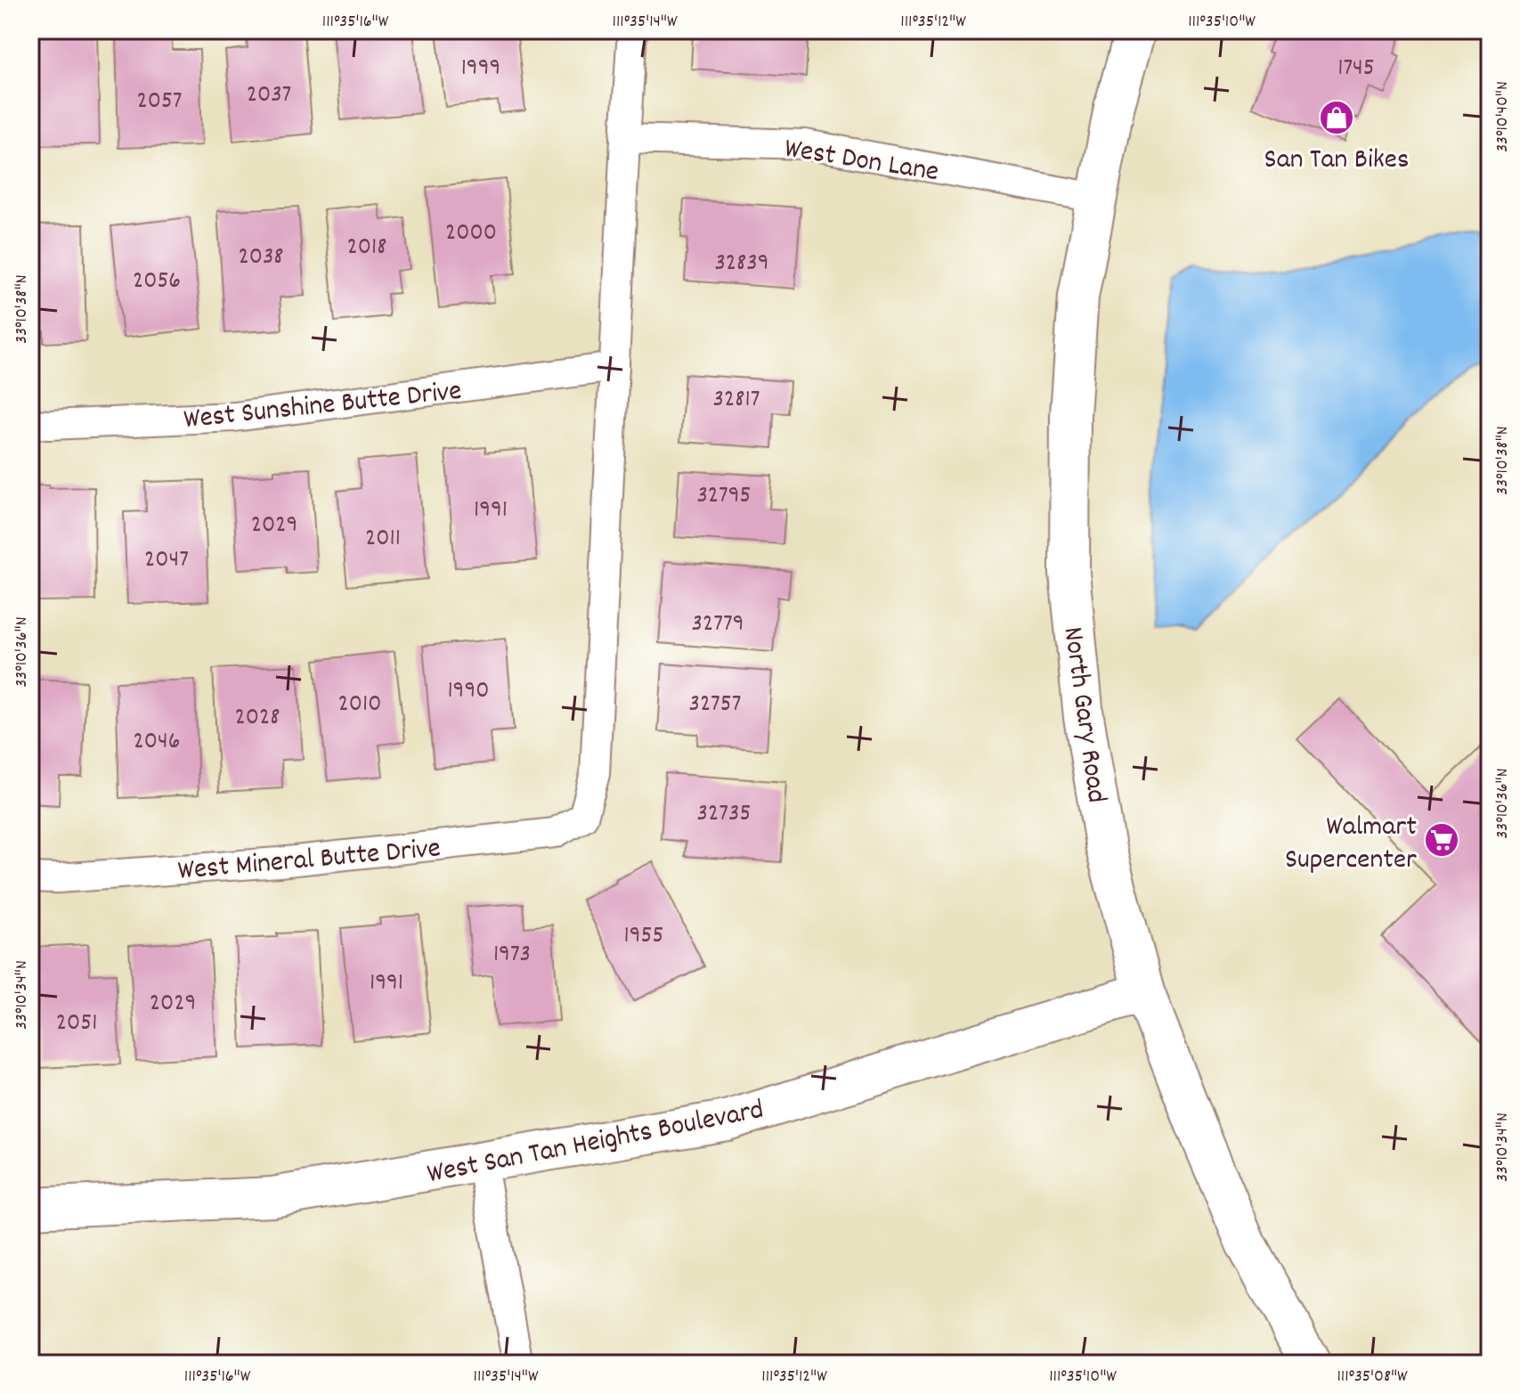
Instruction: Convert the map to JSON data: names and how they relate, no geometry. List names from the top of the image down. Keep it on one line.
{"streets":{"street":["West Don Lane","West Sunshine Butte Drive","North Gary Road","West Mineral Butte Drive","West San Tan Heights Boulevard"]},"crossings":[["West Don Lane","North Gary Road"],["West Sunshine Butte Drive","West Mineral Butte Drive"],["North Gary Road","West San Tan Heights Boulevard"]],"places":{"shop":["San Tan Bikes"],"supermarket":["Walmart Supercenter"]},"house_numbers":["1999","1745","2037","2057","2000","2018","2038","32839","2056","32817","32795","1991","2029","2011","2047","32779","1990","2010","32757","2028","2046","32735","1955","1973","1991","2029","2051"],"coordinates":["111°35'16\"W","111°35'14\"W","111°35'12\"W","111°35'10\"W","33°10'40\"N","33°10'38\"N","33°10'36\"N","33°10'34\"N","111°35'08\"W"]}
